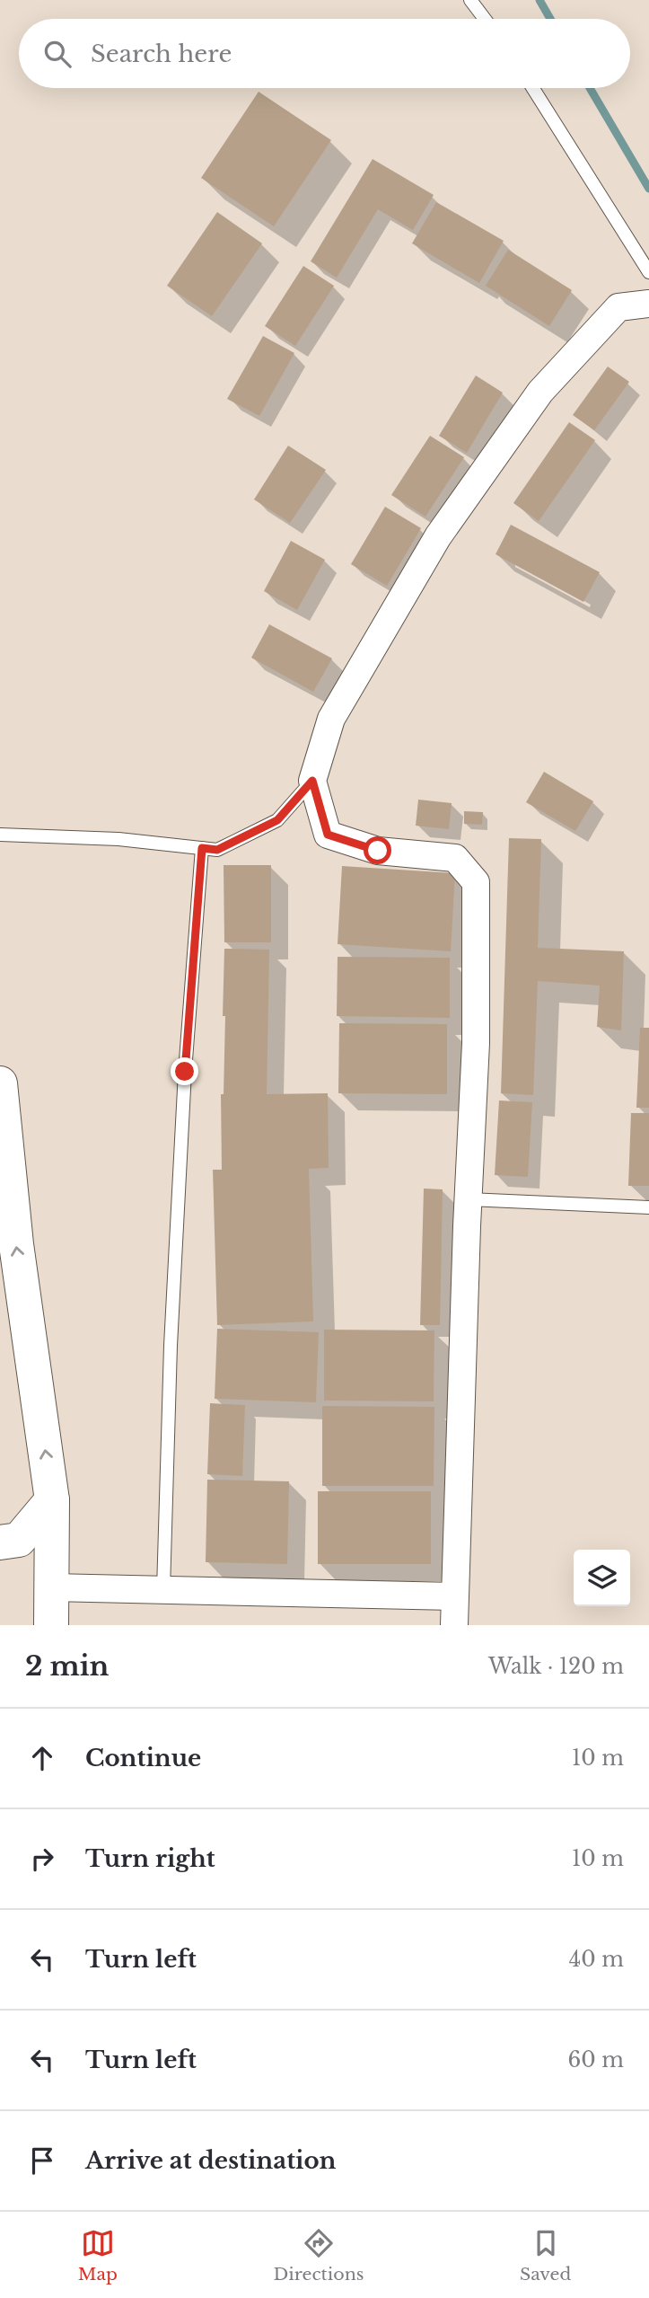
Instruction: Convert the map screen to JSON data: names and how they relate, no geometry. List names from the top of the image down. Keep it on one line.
{"page":{"search":"Search here","heading":["2 min","Walk · 120 m"],"list":[["Continue","10 m"],["Turn right","10 m"],["Turn left","40 m"],["Turn left","60 m"],"Arrive at destination"],"nav":["Map","Directions","Saved"]}}
